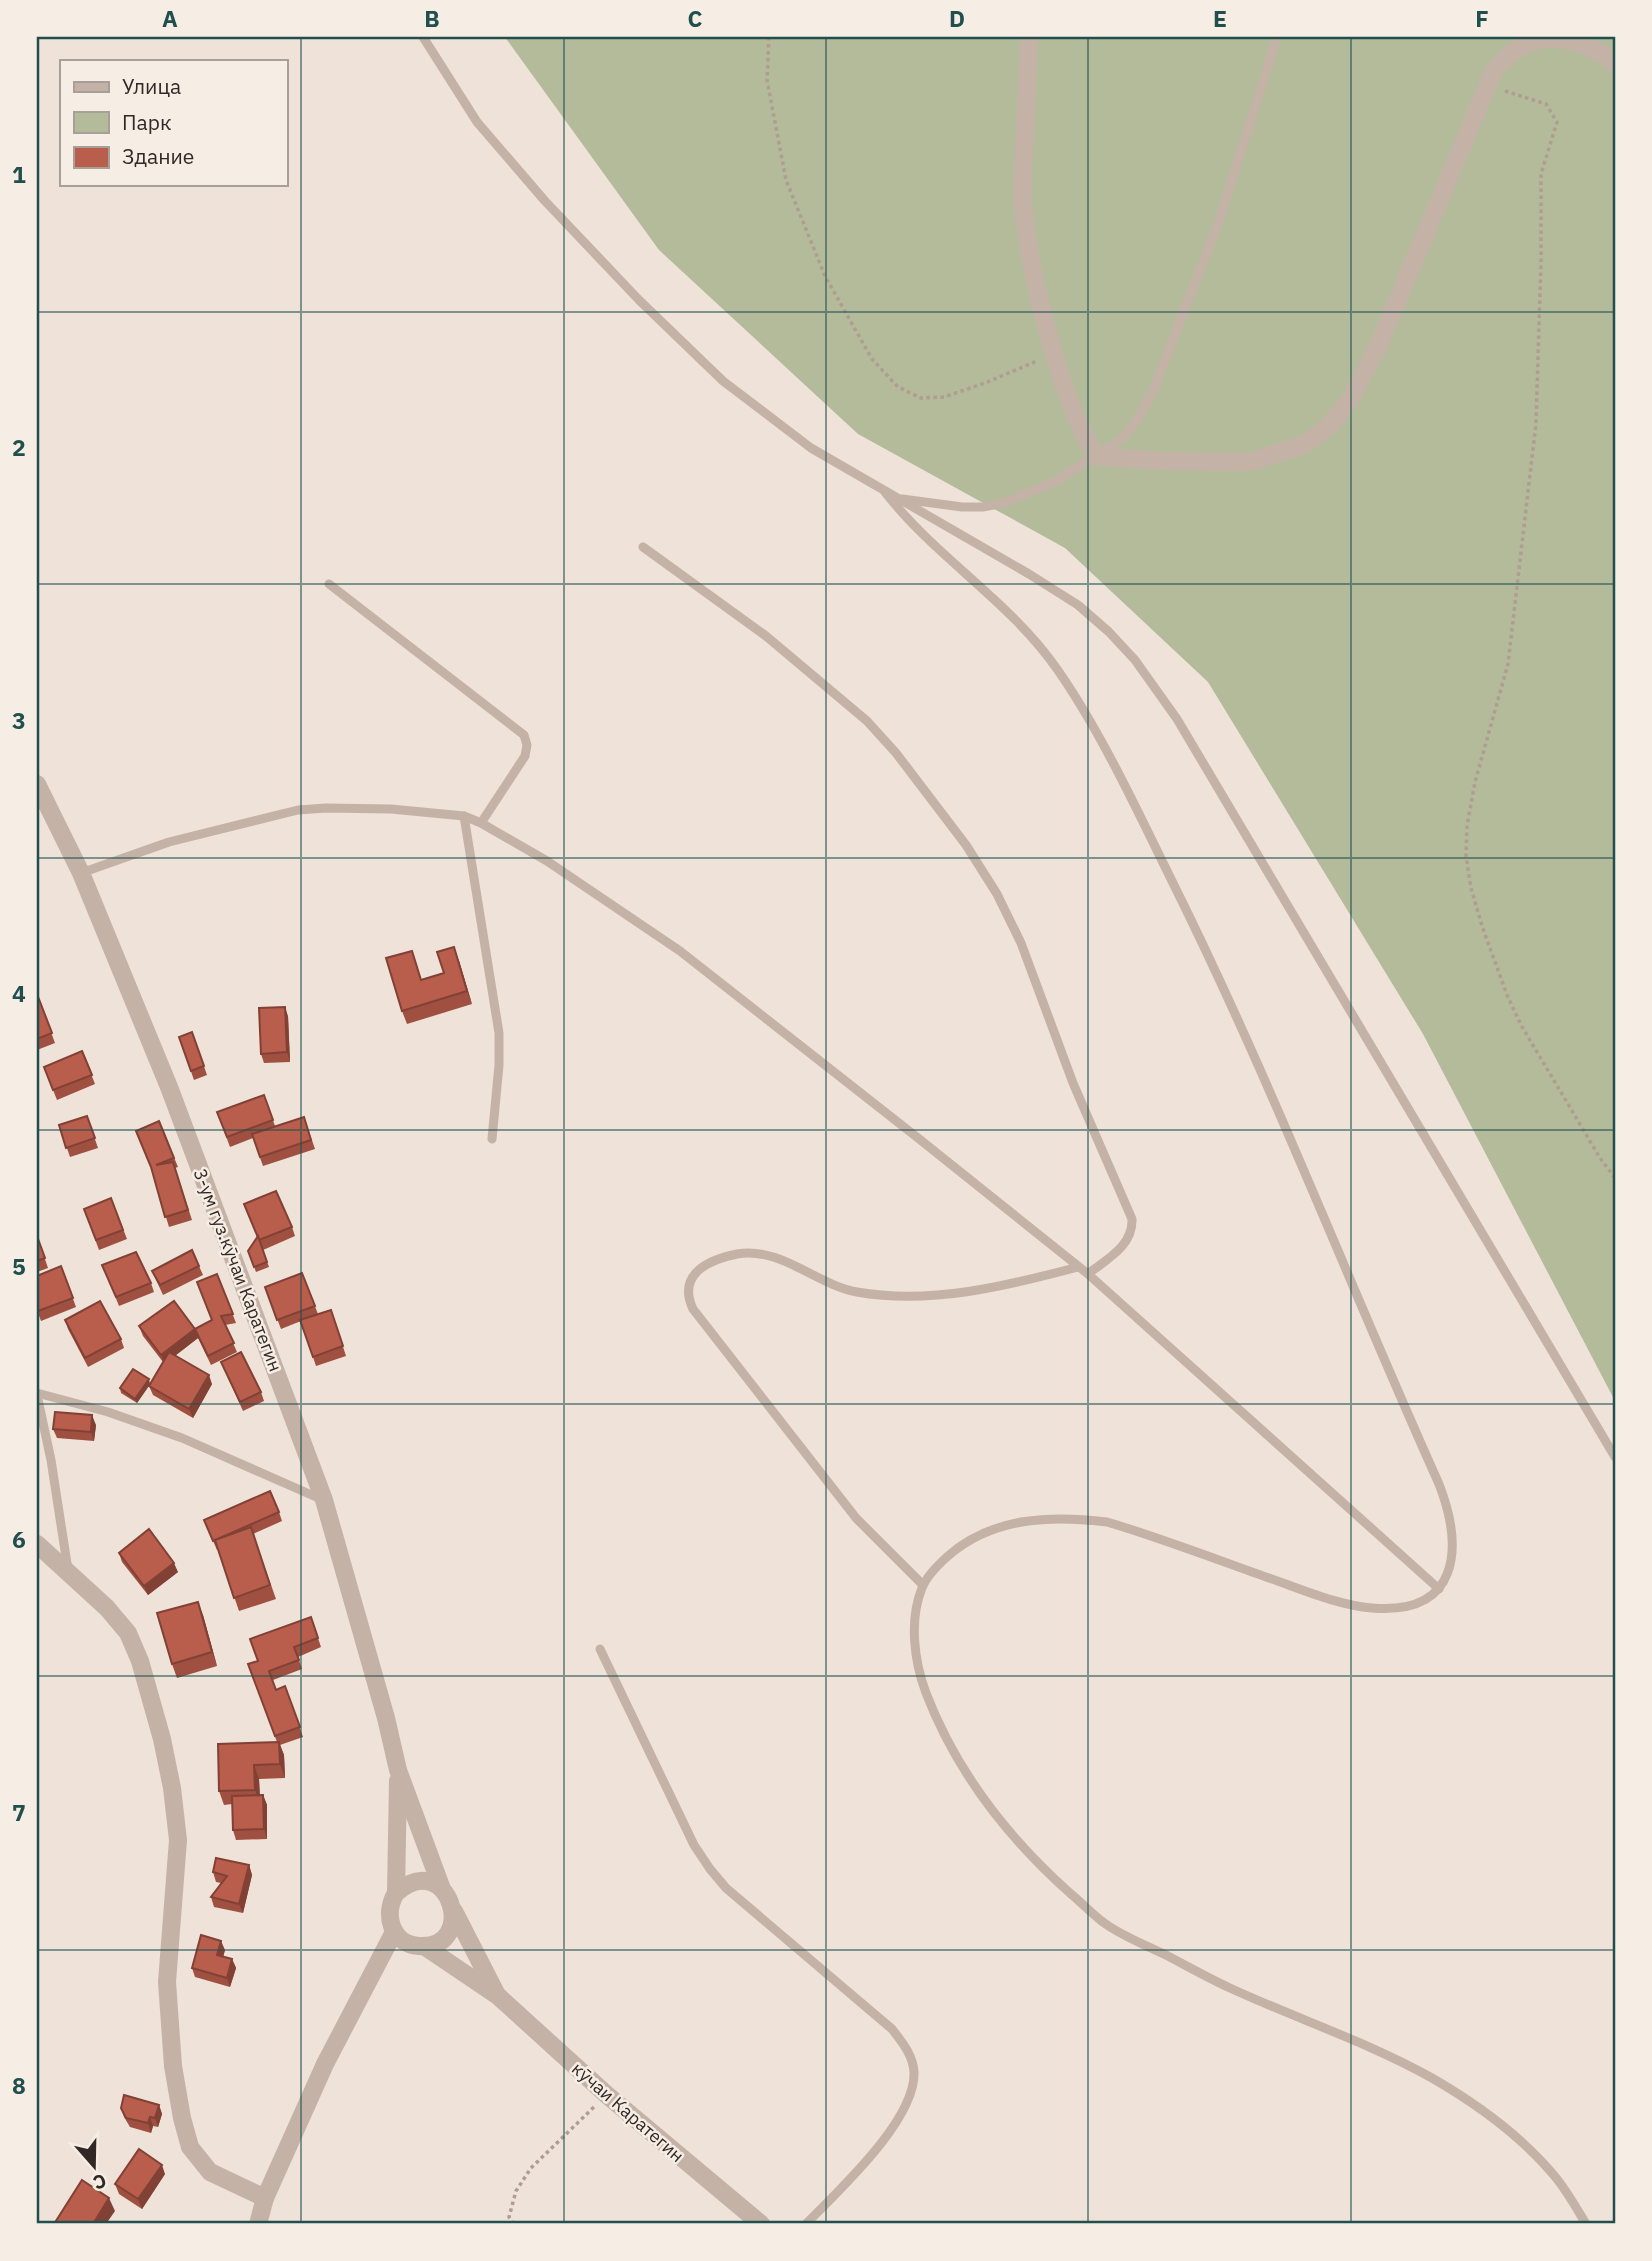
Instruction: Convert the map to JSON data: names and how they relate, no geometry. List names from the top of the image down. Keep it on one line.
{"streets":{"street":["3-ум гуз.кӯчаи Каратегин","кӯчаи Каратегин"]},"crossings":[["3-ум гуз.кӯчаи Каратегин","кӯчаи Каратегин"]],"legend":["Улица","Парк","Здание"],"north":"bottom","grid":{"columns":["A","B","C","D","E","F"],"rows":["1","2","3","4","5","6","7","8"]}}
